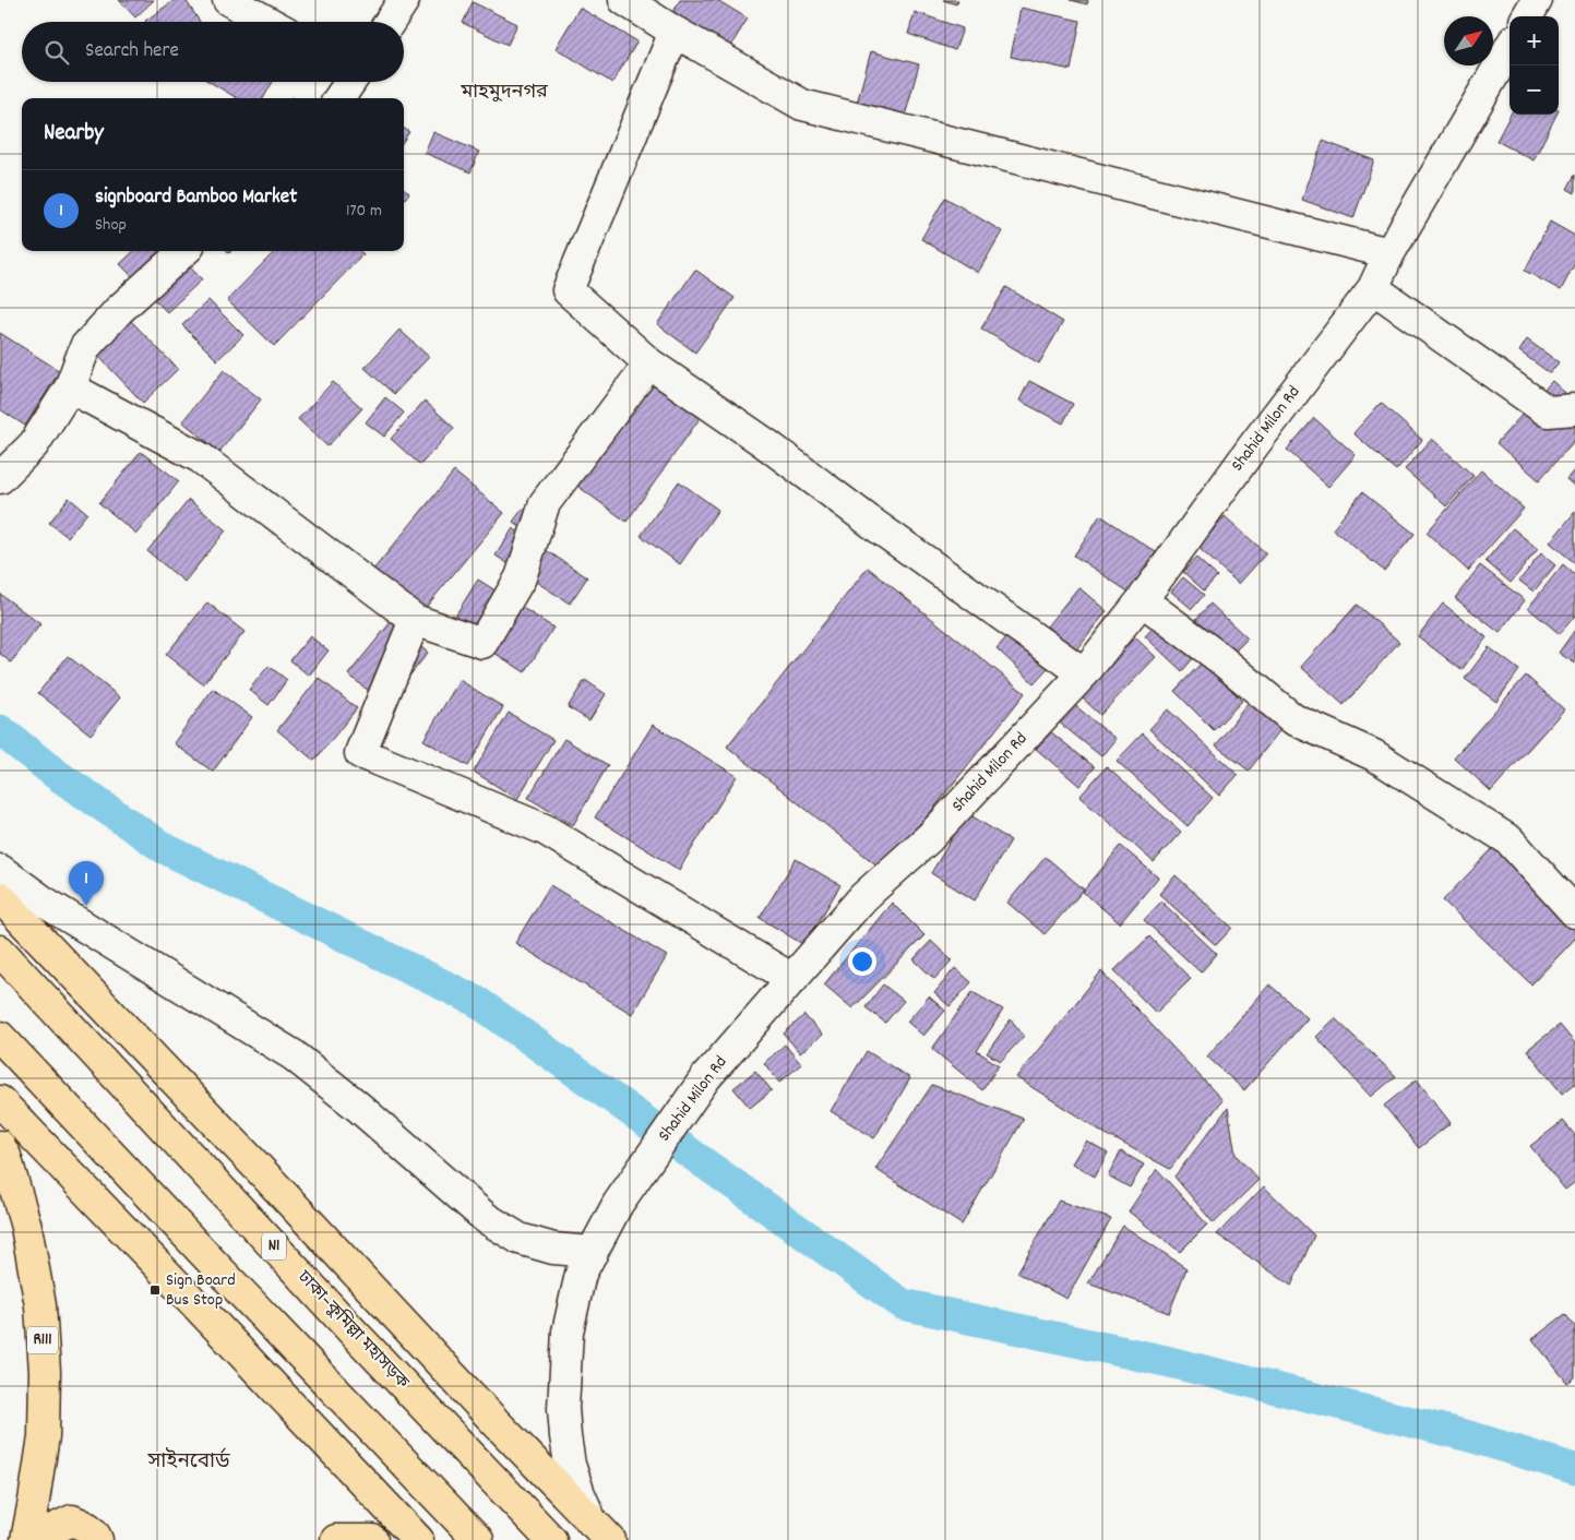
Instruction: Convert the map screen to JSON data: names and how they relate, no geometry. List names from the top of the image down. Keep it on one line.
{"streets":{"main road":["N1","ঢাকা–কুমিল্লা মহাসড়ক","R111"],"street":["Shahid Milon Rd"]},"districts":["মাহমুদনগর","সাইনবোর্ড"],"places":{"transit":["Sign Board Bus Stop"]},"north":"top right","page":{"map_buttons":["+","−"],"search":"Search here","heading":"Nearby","list":[{"mark":"1","name":"signboard Bamboo Market","note":"Shop","value":"170 m"}],"pins":"1"}}
